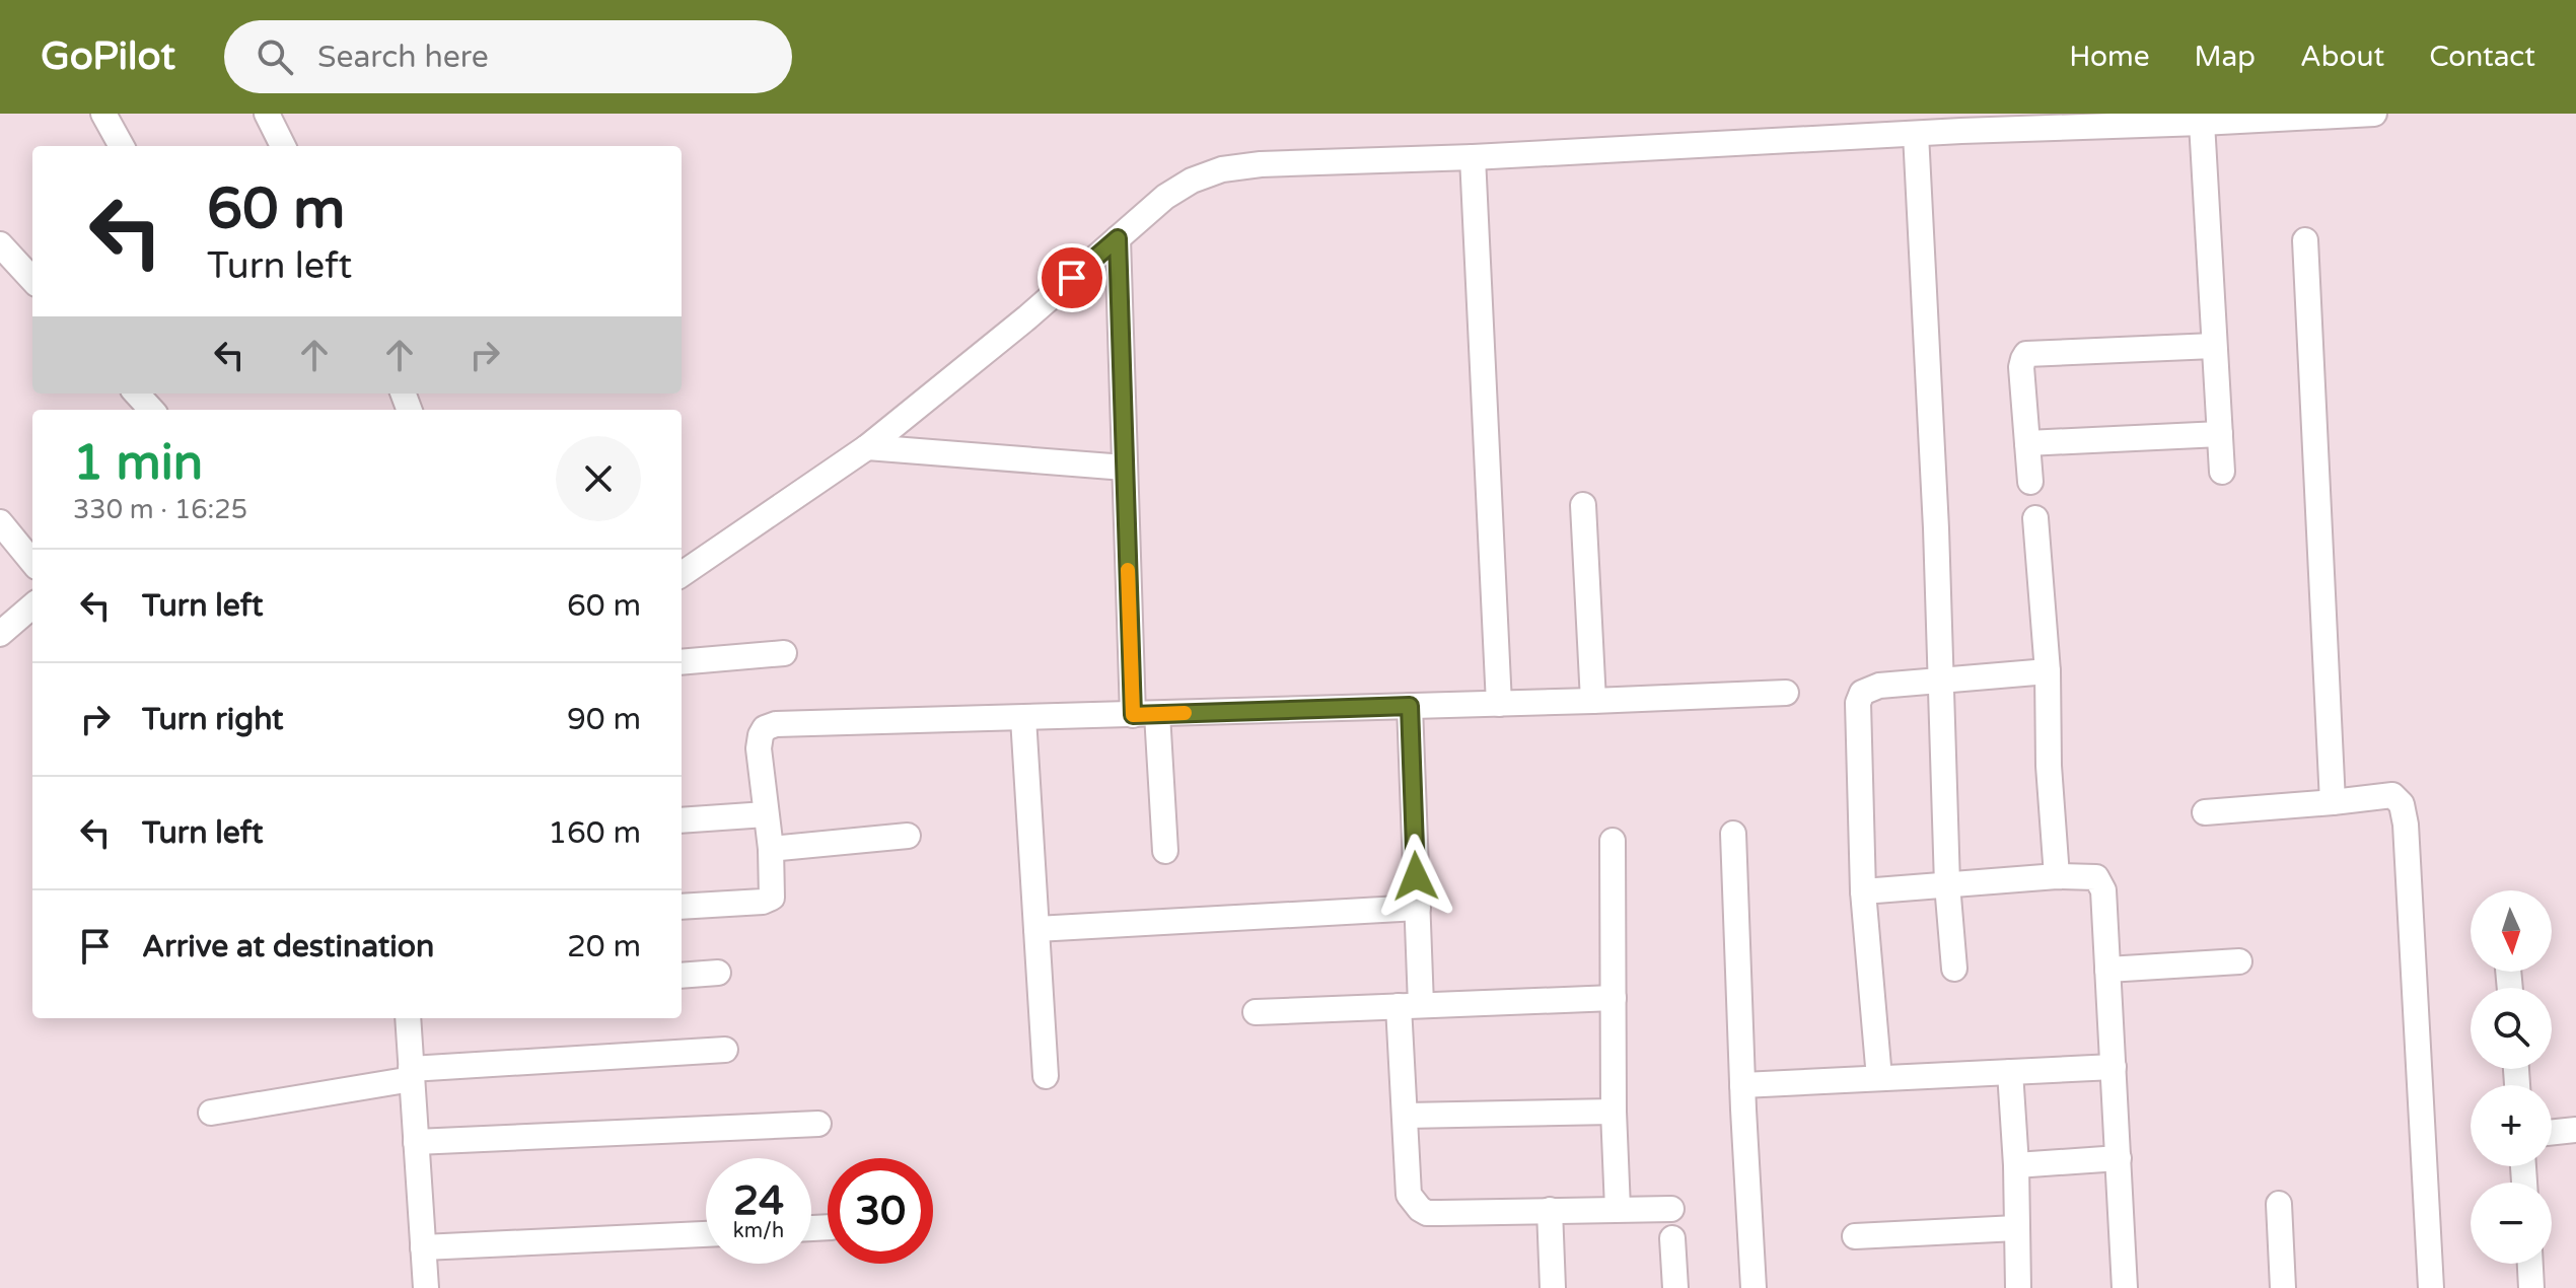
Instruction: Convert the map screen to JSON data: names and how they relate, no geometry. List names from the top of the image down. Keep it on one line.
{"north":"bottom","page":{"header":"GoPilot","search":"Search here","nav":["Home","Map","About","Contact"],"turn":["60 m","Turn left"],"heading":["1 min","330 m · 16:25"],"list":[{"name":"Turn left","value":"60 m"},{"name":"Turn right","value":"90 m"},{"name":"Turn left","value":"160 m"},{"name":"Arrive at destination","value":"20 m"}],"map_buttons":["+","−"],"speed":"24 km/h","limit":"30"}}
